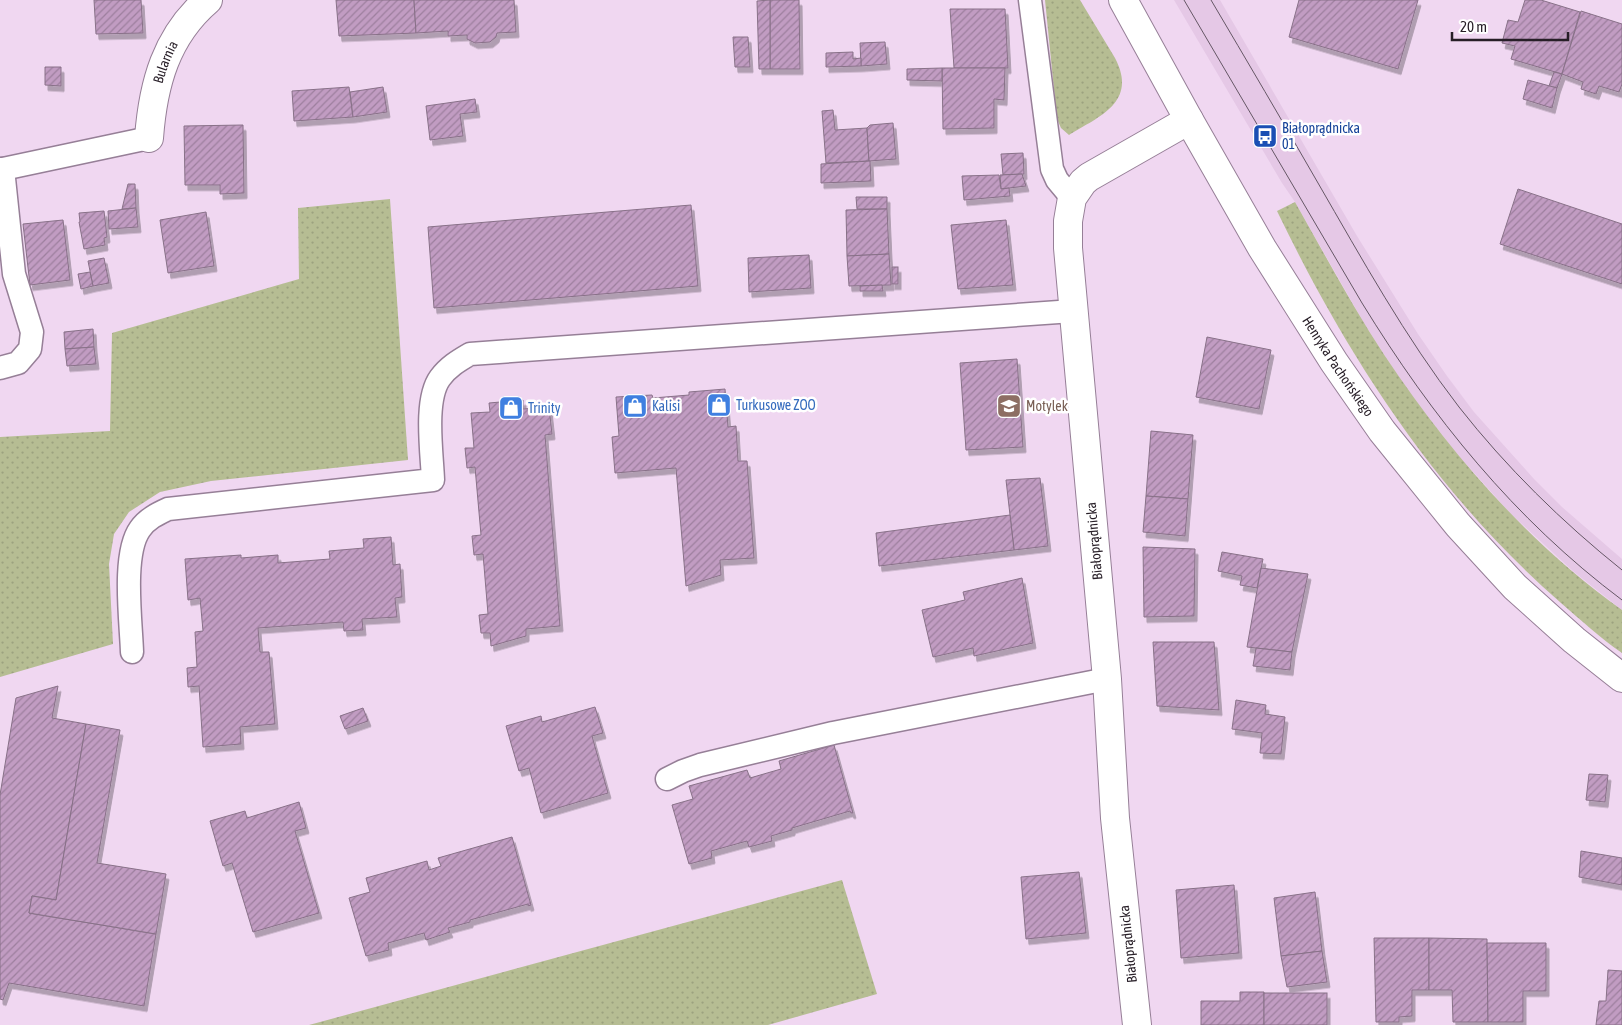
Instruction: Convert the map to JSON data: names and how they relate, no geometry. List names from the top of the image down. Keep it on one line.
{"streets":{"street":["Bularnia","Henryka Pachońskiego","Białoprądnicka"]},"crossings":[["Henryka Pachońskiego","Białoprądnicka"]],"places":{"bus stop":["Białoprądnicka 01"],"shop":["Turkusowe ZOO","Kalisi","Trinity"],"school or university":["Motylek"]},"scale_bar":"20 m"}
